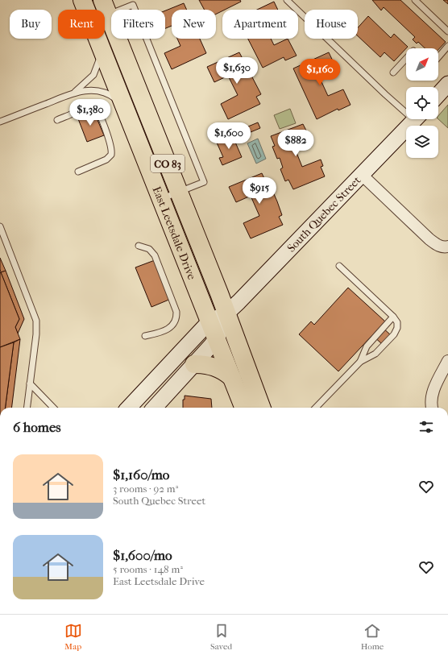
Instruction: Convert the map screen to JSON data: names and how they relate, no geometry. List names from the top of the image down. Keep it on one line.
{"streets":{"main road":["CO 83","South Quebec Street","East Leetsdale Drive"]},"crossings":[["CO 83","South Quebec Street"],["CO 83","East Leetsdale Drive"],["South Quebec Street","East Leetsdale Drive"]],"north":"top right","page":{"chip":["Buy","Rent","Filters","New","Apartment","House"],"price":["$1,630","$1,160","$1,380","$1,600","$882","$915"],"heading":"6 homes","list":[{"name":"$1,160/mo","note":"3 rooms · 92 m² · South Quebec Street"},{"name":"$1,600/mo","note":"5 rooms · 148 m² · East Leetsdale Drive"}],"tabs":["Map","Saved","Home"]}}
